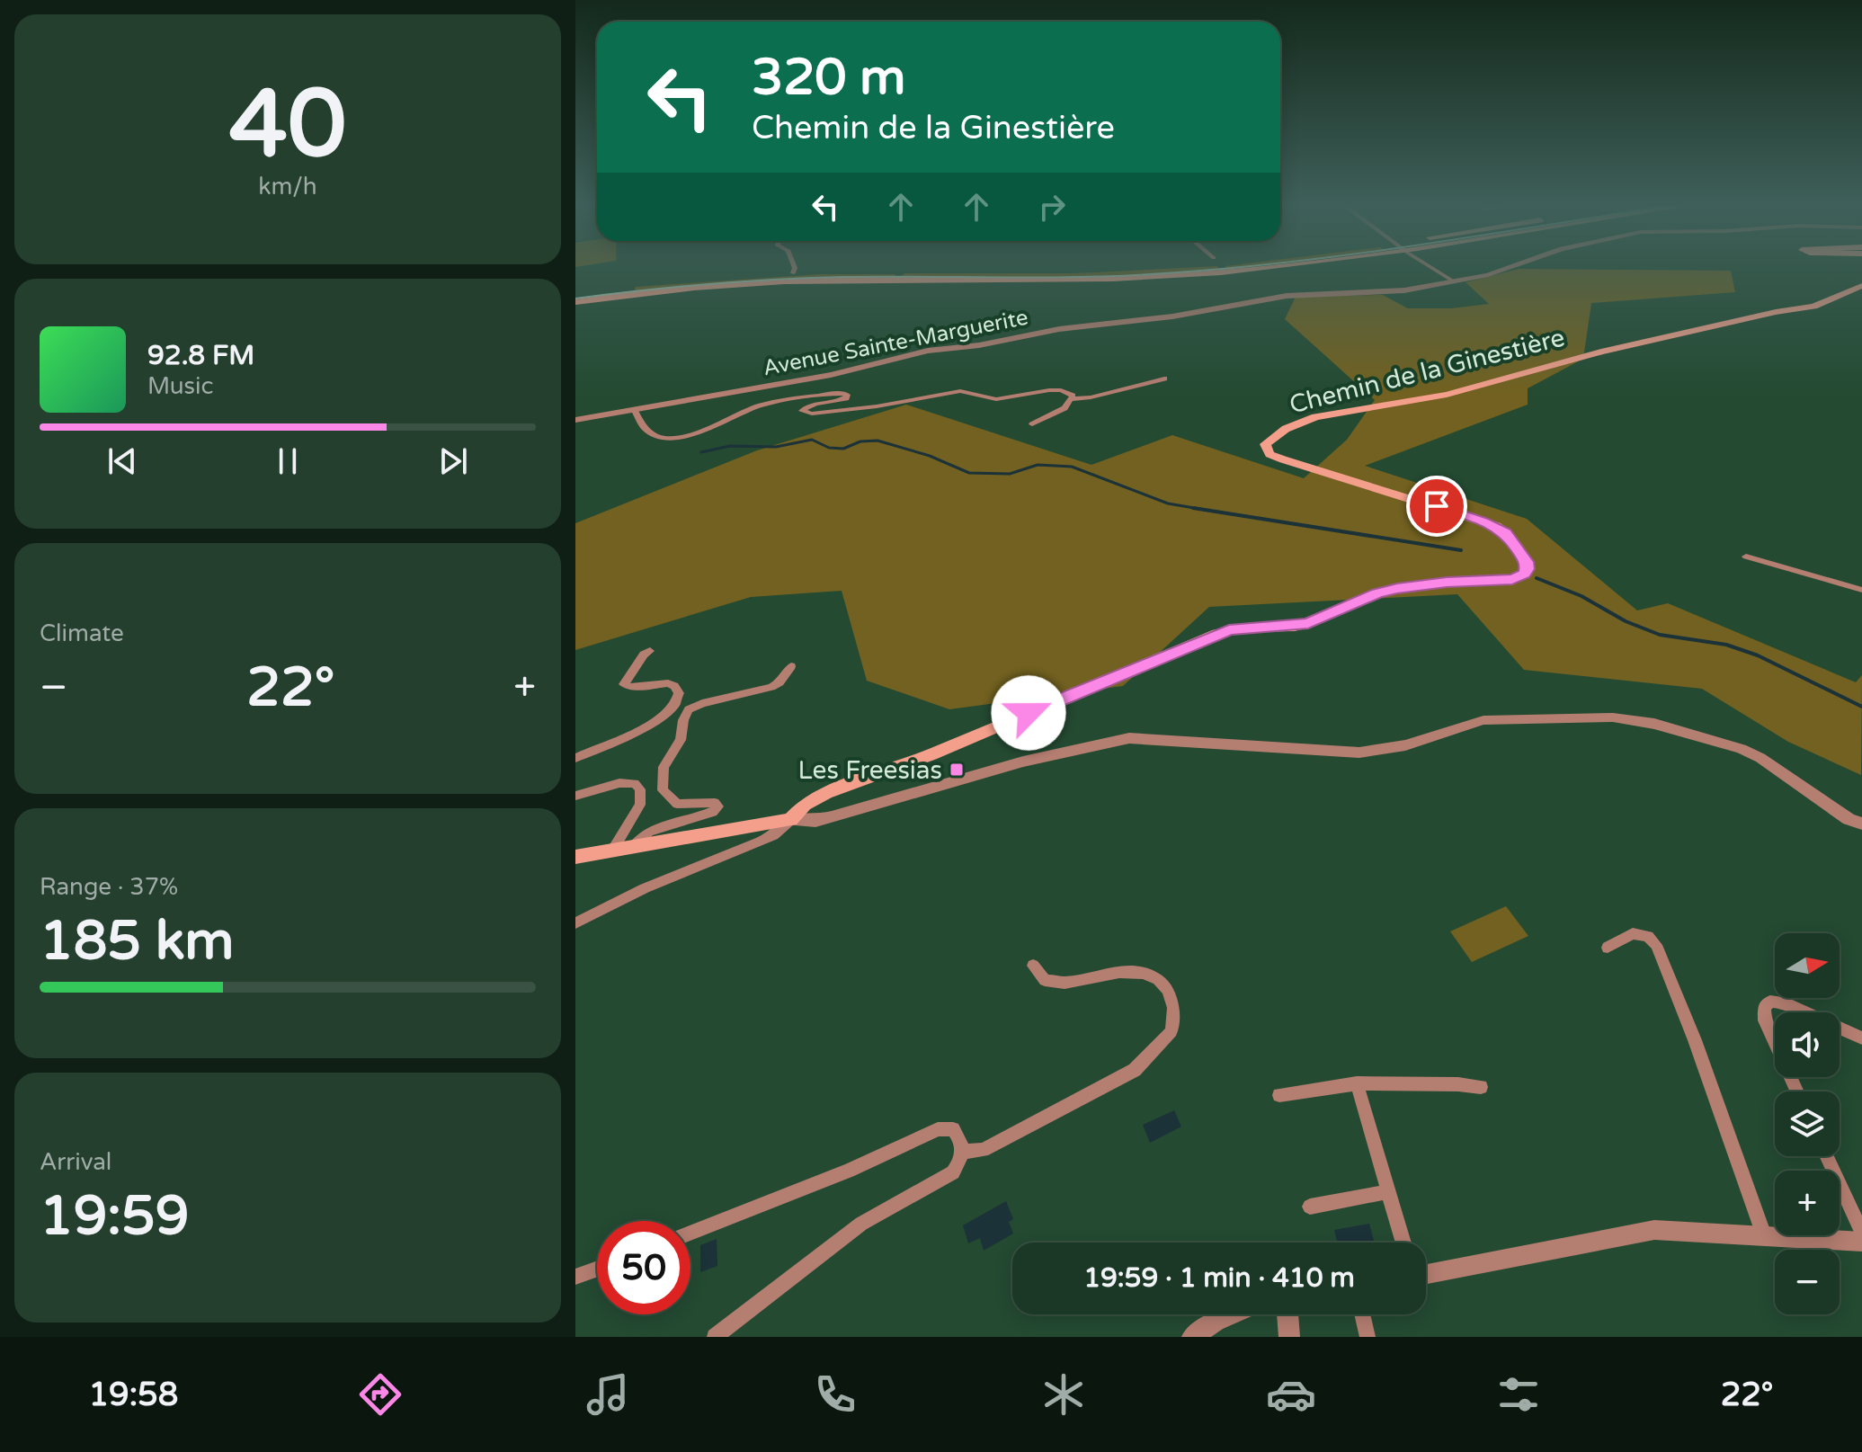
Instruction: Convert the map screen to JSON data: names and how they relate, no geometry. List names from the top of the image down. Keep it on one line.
{"streets":{"main road":["Chemin de la Ginestière"],"street":["Avenue Sainte-Marguerite"]},"places":{"transit":["Les Freesias"]},"north":"right","page":{"tile":[["40","km/h"],"Climate",["Range · 37%","185 km"],["Arrival","19:59"]],"turn":["320 m","Chemin de la Ginestière"],"song":["92.8 FM","Music"],"heat":["−","22°","+"],"map_buttons":["+","−"],"limit":"50","trip":"19:59 · 1 min · 410 m","tabs":["19:58","22°"]}}
